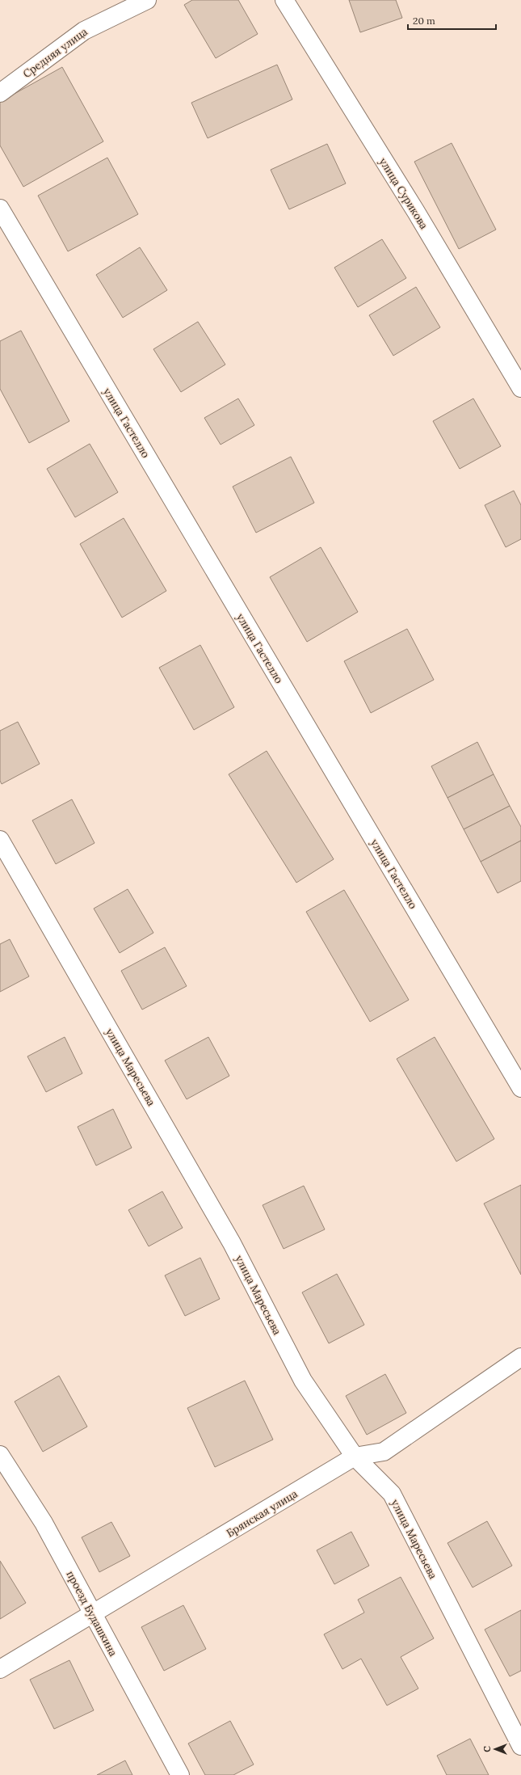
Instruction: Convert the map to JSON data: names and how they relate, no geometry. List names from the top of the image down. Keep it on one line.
{"streets":{"street":["Средняя улица","улица Сурикова","улица Гастелло","улица Маресьева","Брянская улица","проезд Будашкина"]},"crossings":[["улица Маресьева","Брянская улица"],["Брянская улица","проезд Будашкина"]],"scale_bar":"20 m","north":"left"}
